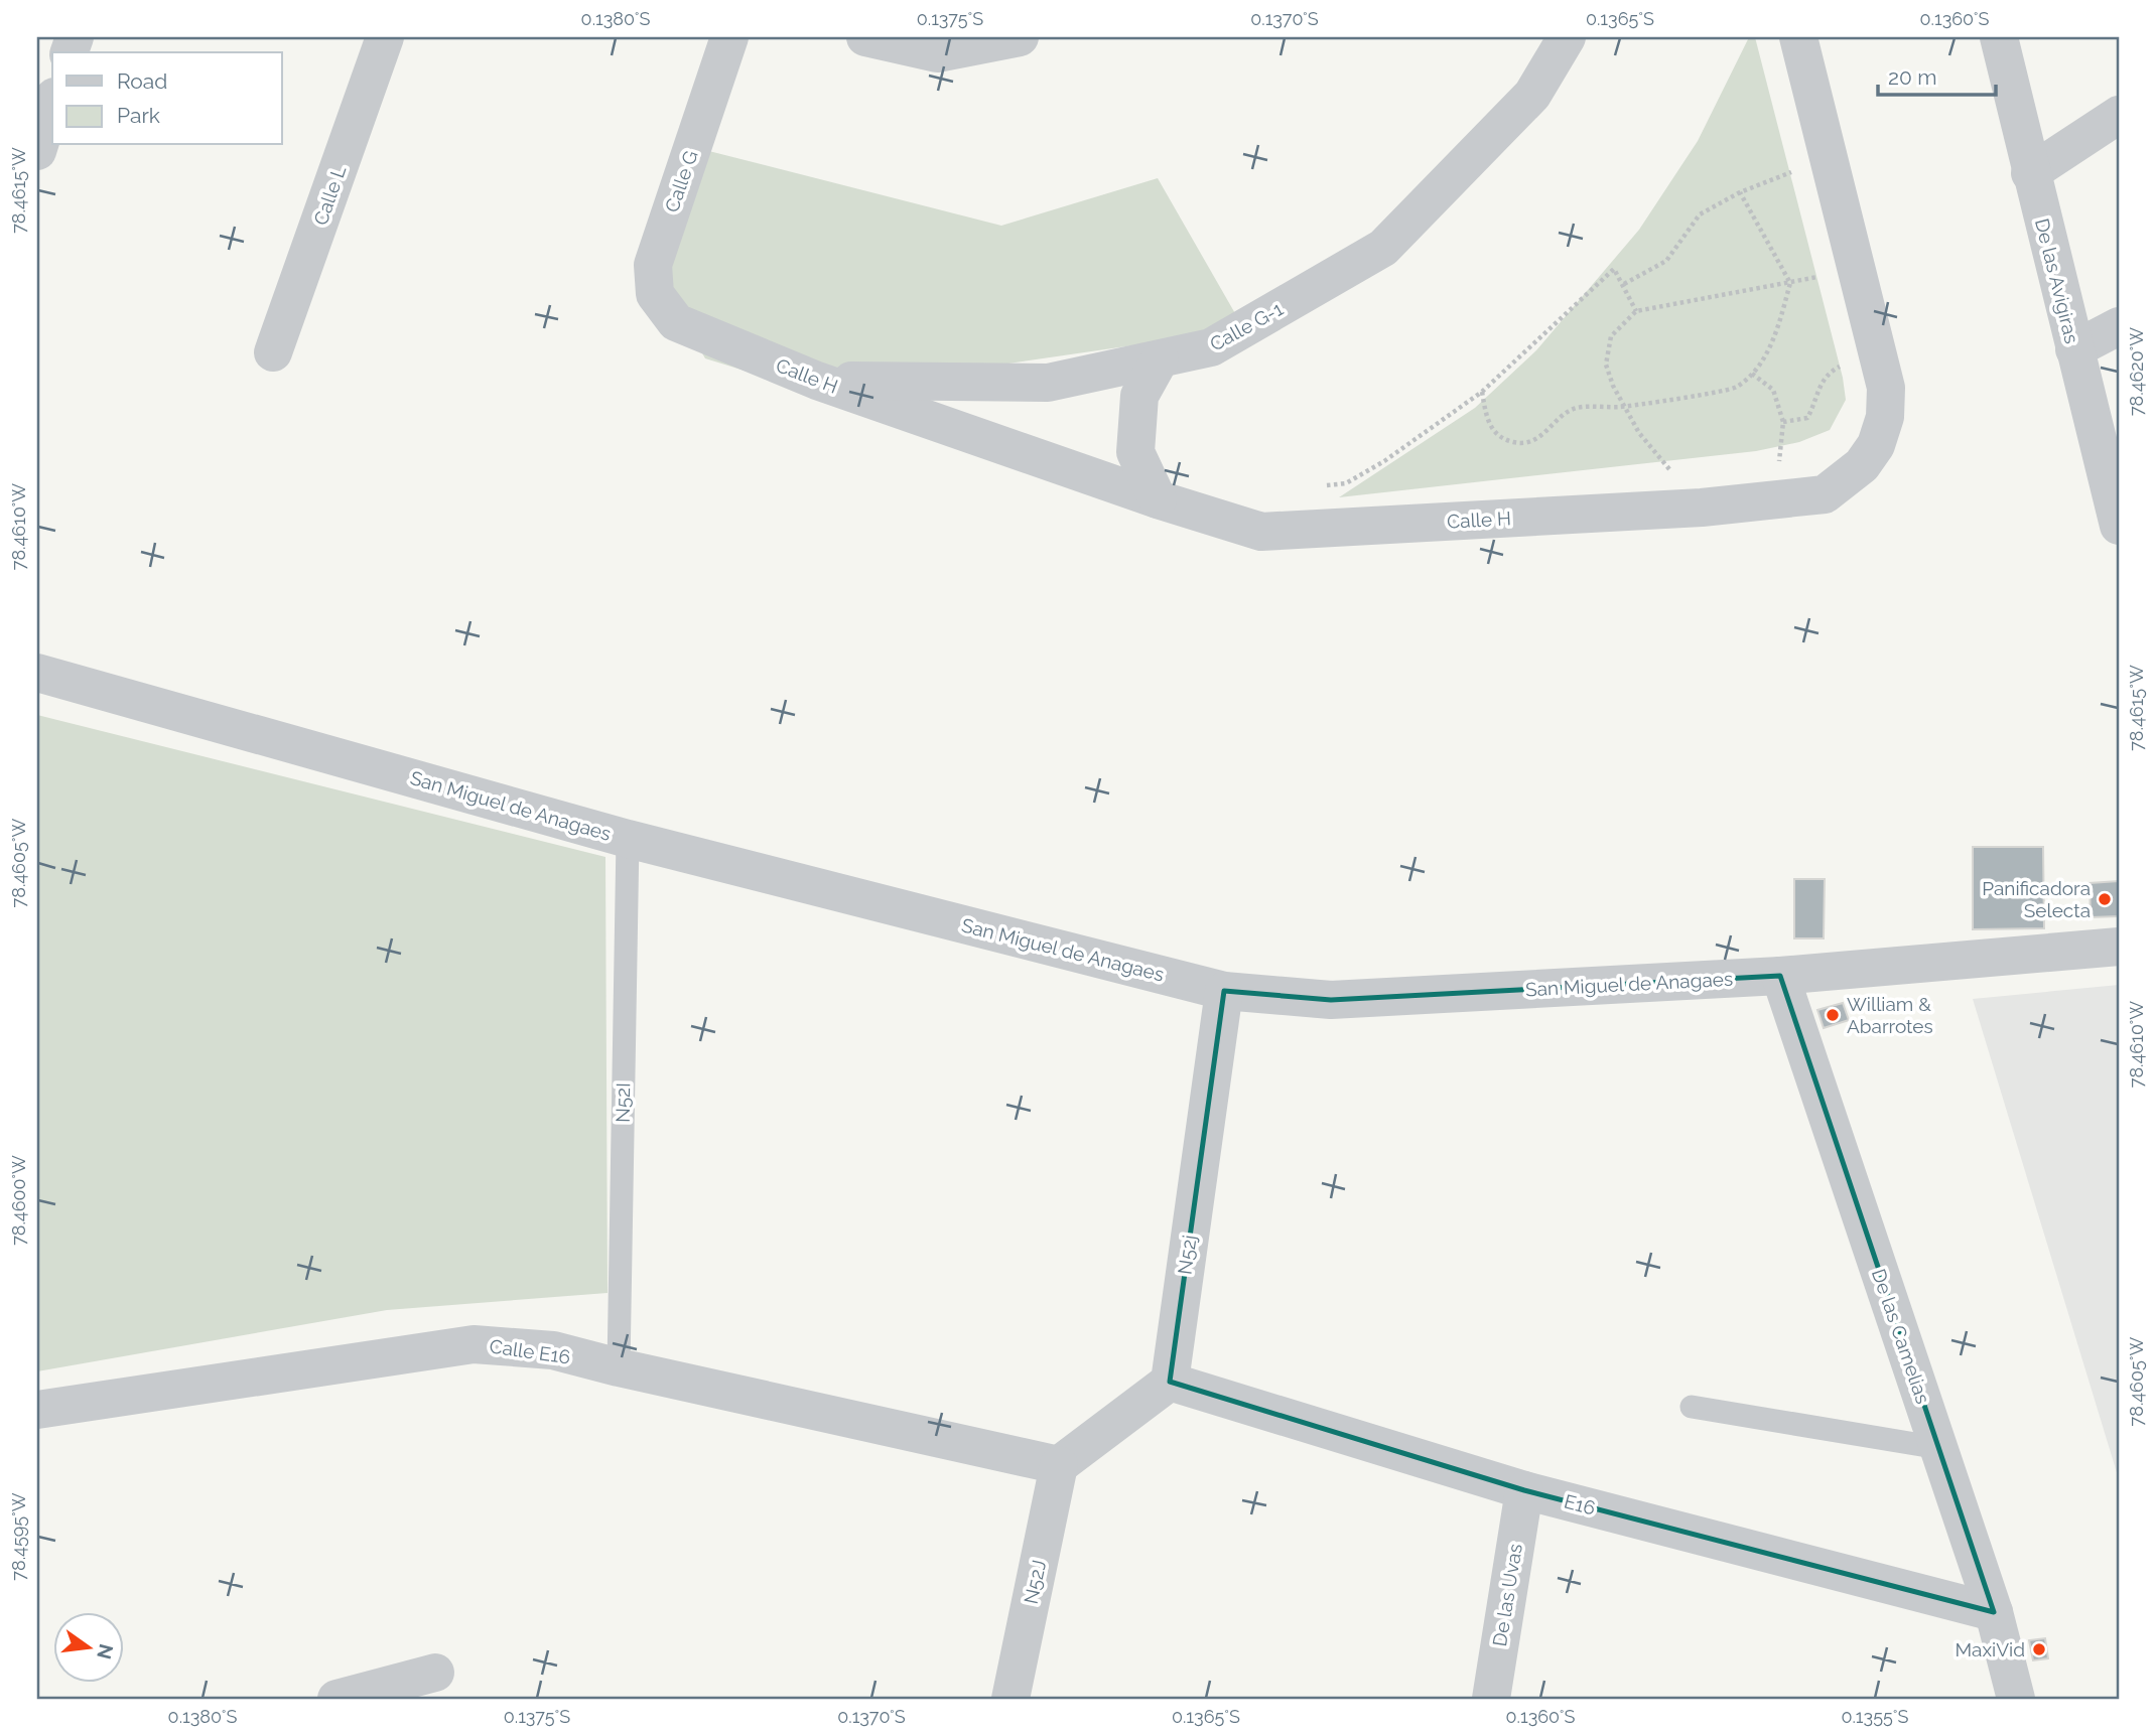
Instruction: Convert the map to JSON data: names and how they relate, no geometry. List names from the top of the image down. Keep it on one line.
{"streets":{"street":["Calle G","Calle L","De las Avigiras","Calle G-1","Calle H","San Miguel de Anagaes","N52j","De las Camelias","Calle E16","E16","N52J","De las Uvas"],"lane":["N52I"]},"crossings":[["Calle G","Calle H"],["Calle G-1","Calle H"],["San Miguel de Anagaes","N52I"],["San Miguel de Anagaes","N52j"],["San Miguel de Anagaes","De las Camelias"],["N52I","Calle E16"],["N52j","E16"],["De las Camelias","E16"],["Calle E16","N52J"],["E16","De las Uvas"]],"places":["Panificadora Selecta","William & Abarrotes","MaxiVid"],"legend":["Road","Park"],"scale_bar":"20 m","north":"right","coordinates":["0.1380°S","0.1375°S","0.1370°S","0.1365°S","0.1360°S","78.4615°W","78.4620°W","78.4610°W","78.4605°W","78.4600°W","78.4595°W","0.1355°S"]}
